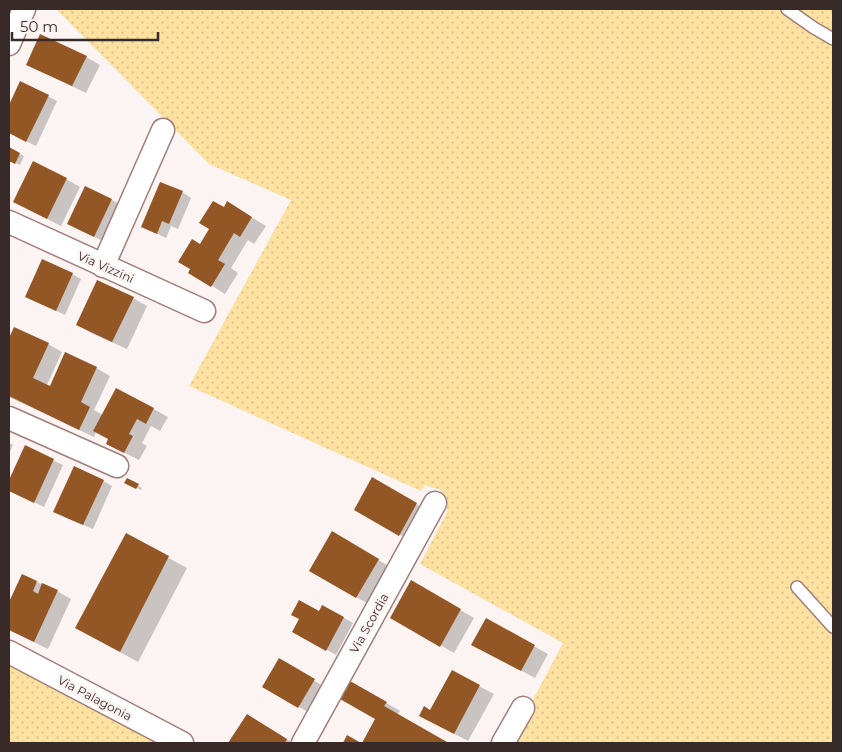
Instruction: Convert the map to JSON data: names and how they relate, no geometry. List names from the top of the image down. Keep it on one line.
{"streets":{"street":["Via Vizzini","Via Scordia","Via Palagonia"]},"scale_bar":"50 m"}
